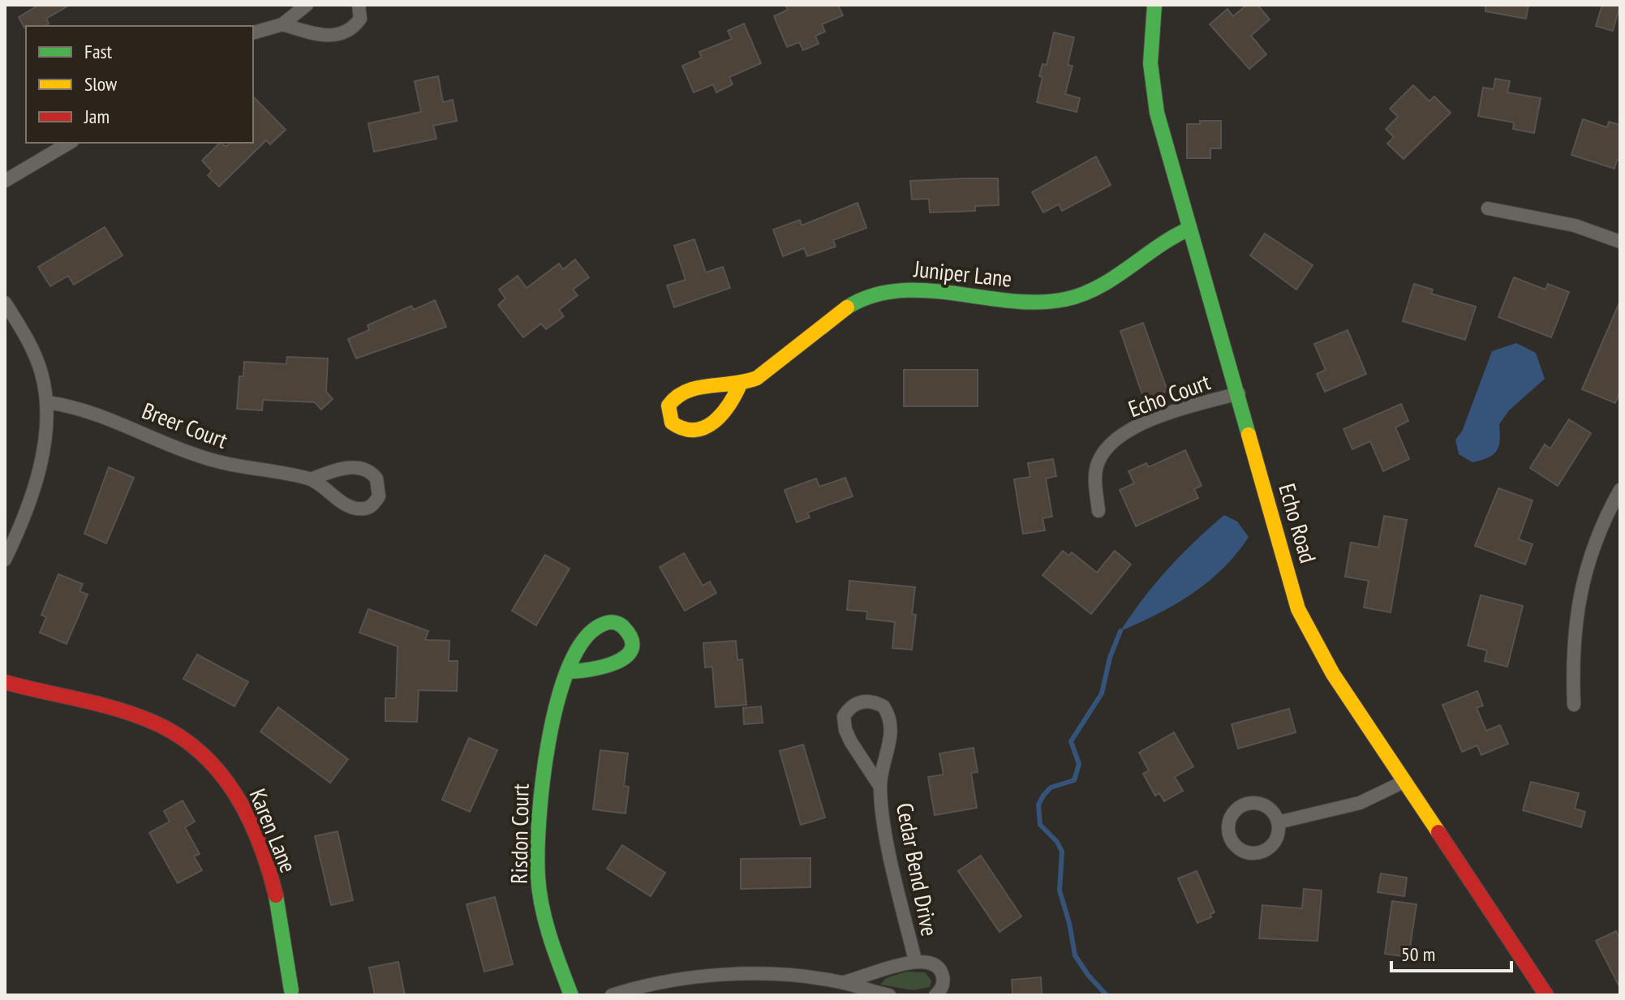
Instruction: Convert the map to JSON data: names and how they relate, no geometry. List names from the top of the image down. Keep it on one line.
{"streets":{"street":["Juniper Lane","Echo Court","Breer Court","Echo Road","Karen Lane","Risdon Court","Cedar Bend Drive"]},"crossings":[["Juniper Lane","Echo Road"],["Echo Court","Echo Road"]],"legend":["Fast","Slow","Jam"],"scale_bar":"50 m"}
